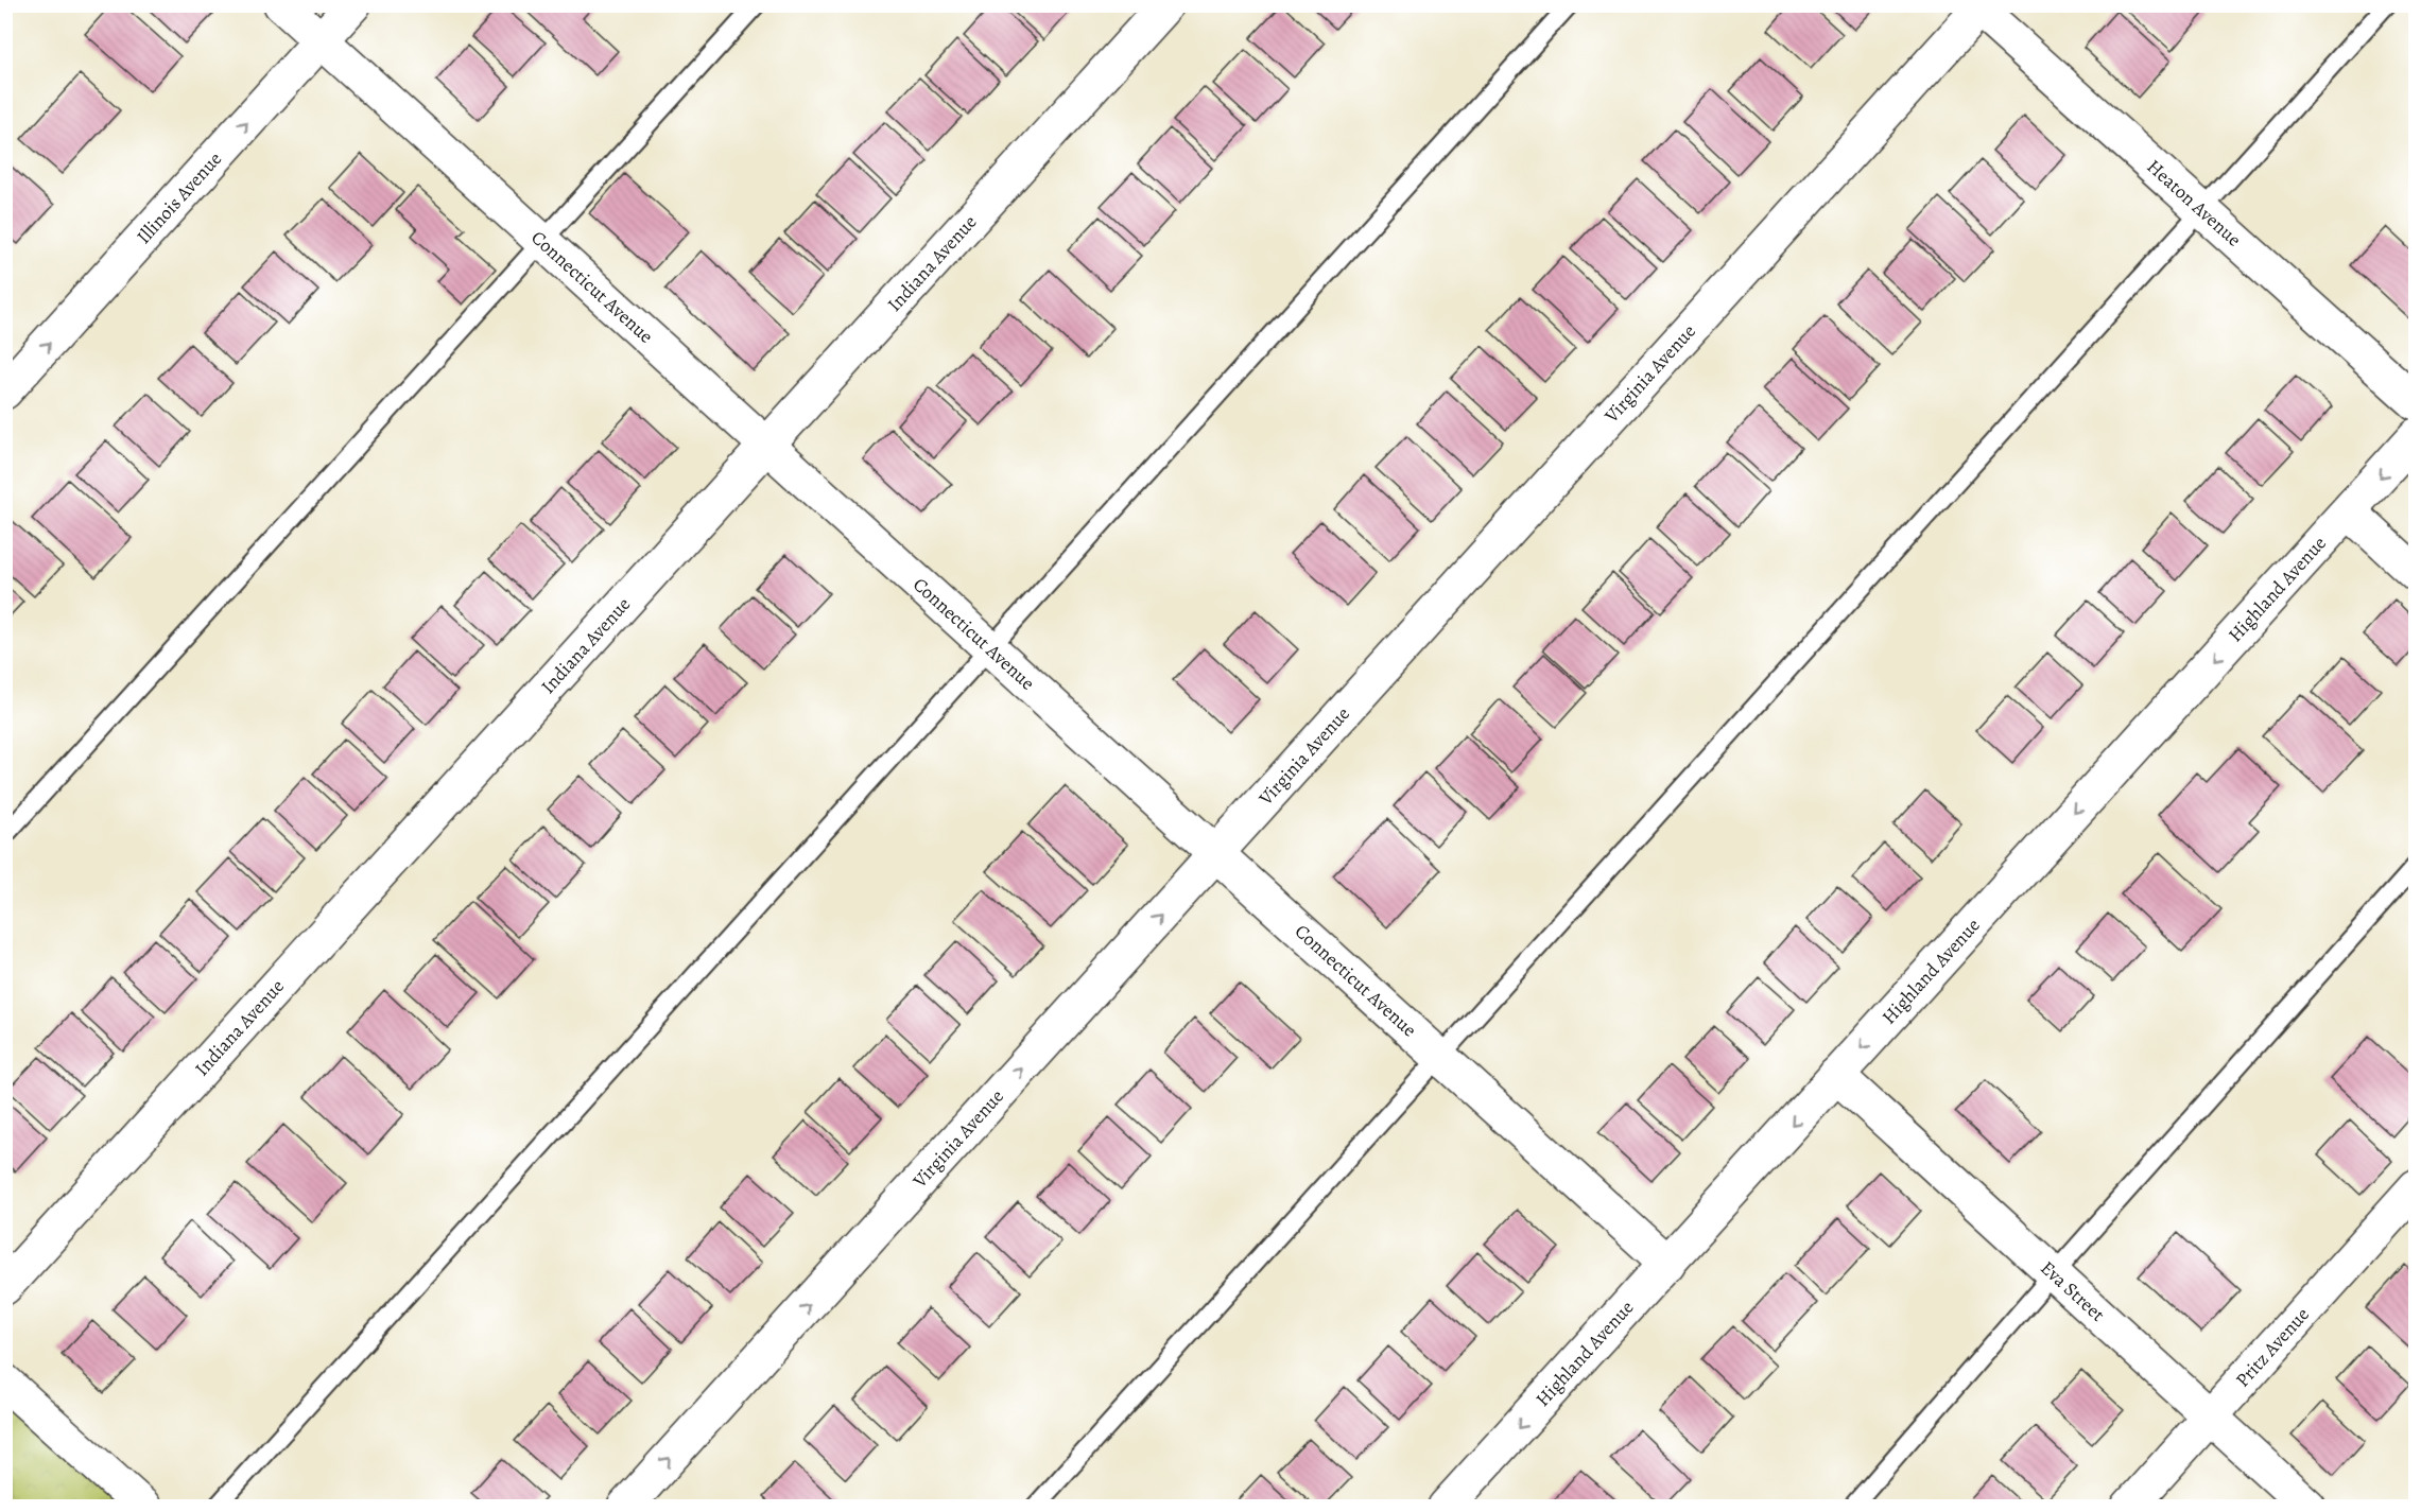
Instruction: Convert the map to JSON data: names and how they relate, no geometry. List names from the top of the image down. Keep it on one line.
{"streets":{"street":["Illinois Avenue","Heaton Avenue","Indiana Avenue","Connecticut Avenue","Virginia Avenue","Highland Avenue","Eva Street","Pritz Avenue"]},"crossings":[["Illinois Avenue","Connecticut Avenue"],["Heaton Avenue","Virginia Avenue"],["Indiana Avenue","Connecticut Avenue"],["Connecticut Avenue","Virginia Avenue"],["Connecticut Avenue","Highland Avenue"],["Highland Avenue","Eva Street"],["Eva Street","Pritz Avenue"]],"one_way":["Illinois Avenue","Virginia Avenue","Highland Avenue"]}
